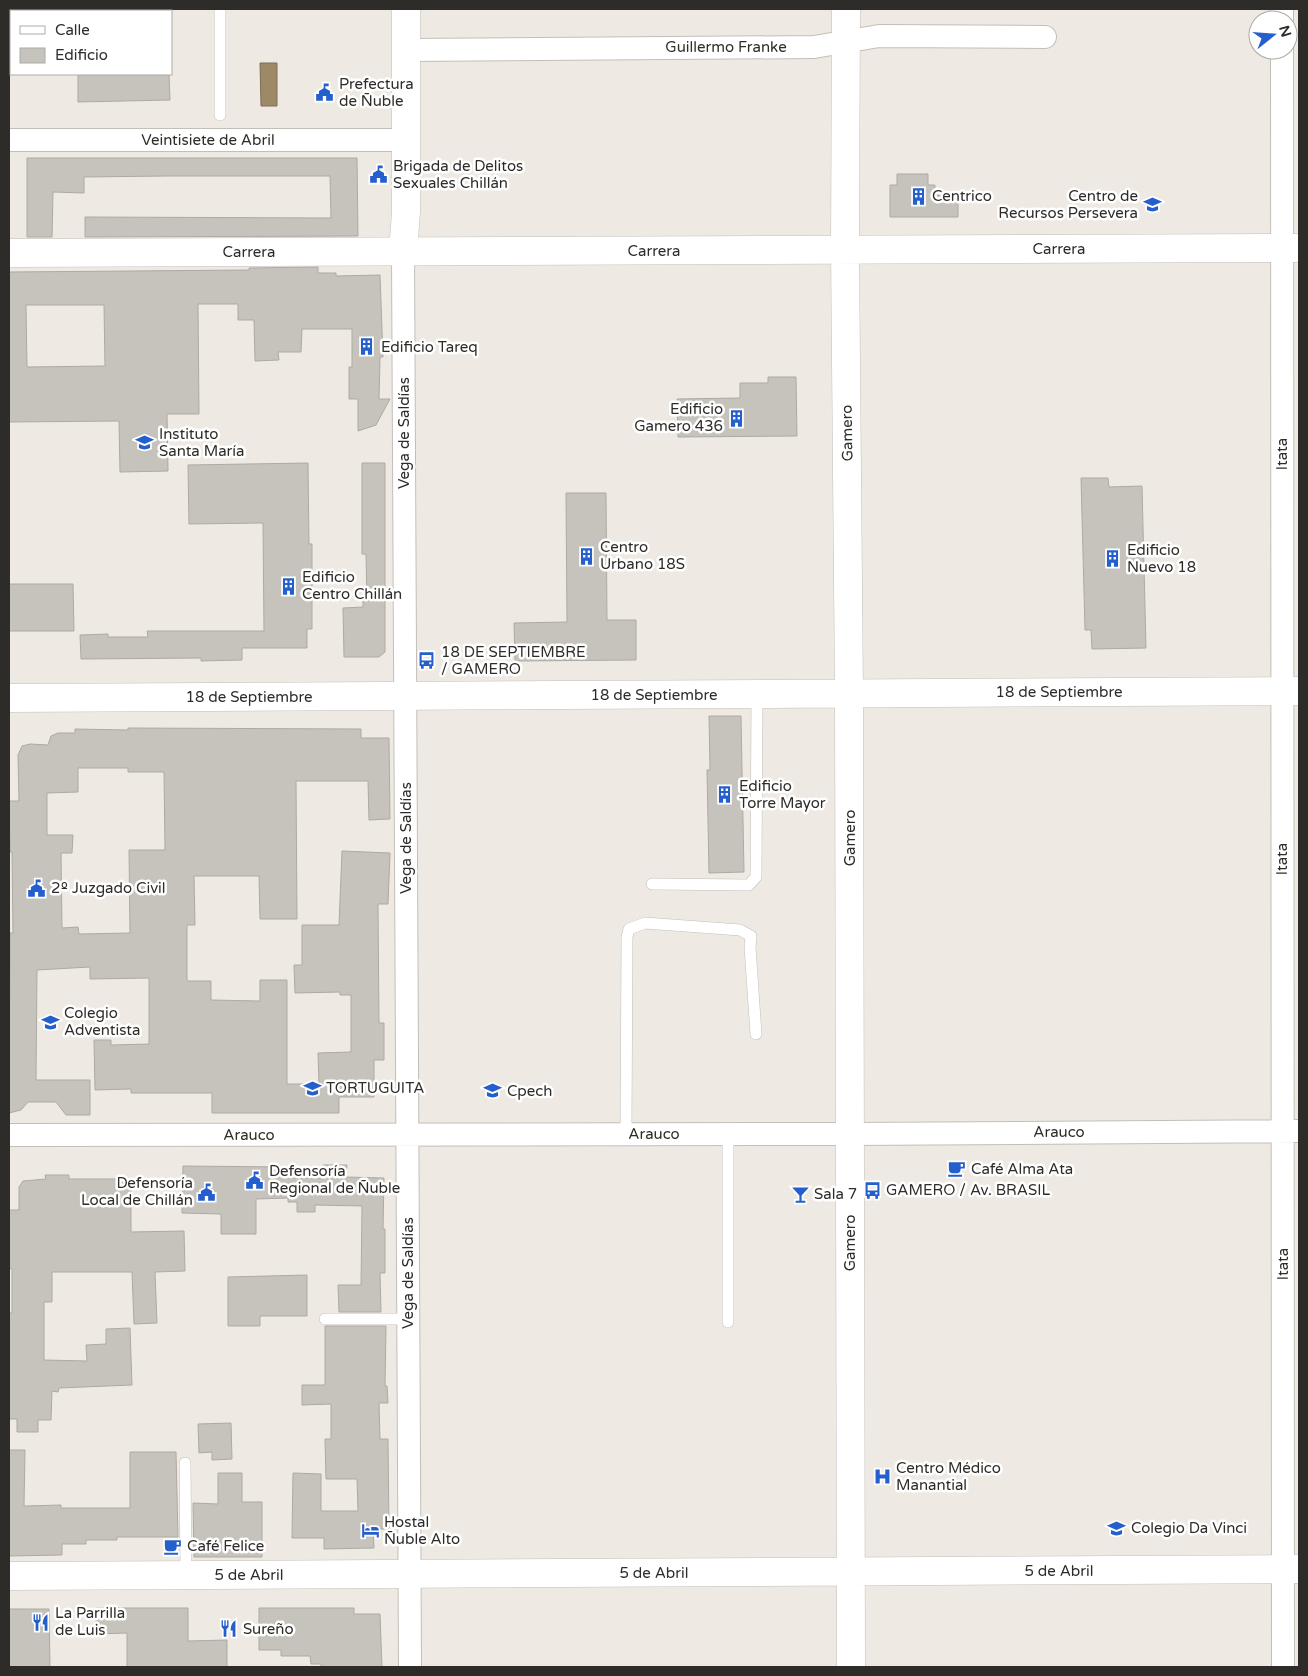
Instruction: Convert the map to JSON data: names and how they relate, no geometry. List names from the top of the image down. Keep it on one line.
{"streets":{"street":["Guillermo Franke","Veintisiete de Abril","Carrera","Vega de Saldías","Gamero","Itata","18 de Septiembre","Arauco","5 de Abril"]},"crossings":[["Guillermo Franke","Vega de Saldías"],["Guillermo Franke","Gamero"],["Veintisiete de Abril","Vega de Saldías"],["Carrera","Vega de Saldías"],["Carrera","Gamero"],["Carrera","Itata"],["Vega de Saldías","18 de Septiembre"],["Vega de Saldías","Arauco"],["Vega de Saldías","5 de Abril"],["Gamero","18 de Septiembre"],["Gamero","Arauco"],["Gamero","5 de Abril"],["Itata","18 de Septiembre"],["Itata","Arauco"],["Itata","5 de Abril"]],"places":{"public building":["Prefectura de Ñuble","Brigada de Delitos Sexuales Chillán","2º Juzgado Civil","Defensoría Regional de Ñuble","Defensoría Local de Chillán"],"building":["Centrico","Edificio Tareq","Edificio Gamero 436","Centro Urbano 18S","Edificio Nuevo 18","Edificio Centro Chillán","Edificio Torre Mayor"],"school or university":["Centro de Recursos Persevera","Instituto Santa María","Colegio Adventista","TORTUGUITA","Cpech","Colegio Da Vinci"],"bus stop":["18 DE SEPTIEMBRE / GAMERO","GAMERO / Av. BRASIL"],"cafe":["Café Alma Ata","Café Felice"],"bar":["Sala 7"],"hospital":["Centro Médico Manantial"],"hotel":["Hostal Ñuble Alto"],"restaurant":["La Parrilla de Luis","Sureño"]},"legend":["Calle","Edificio"],"north":"right"}
